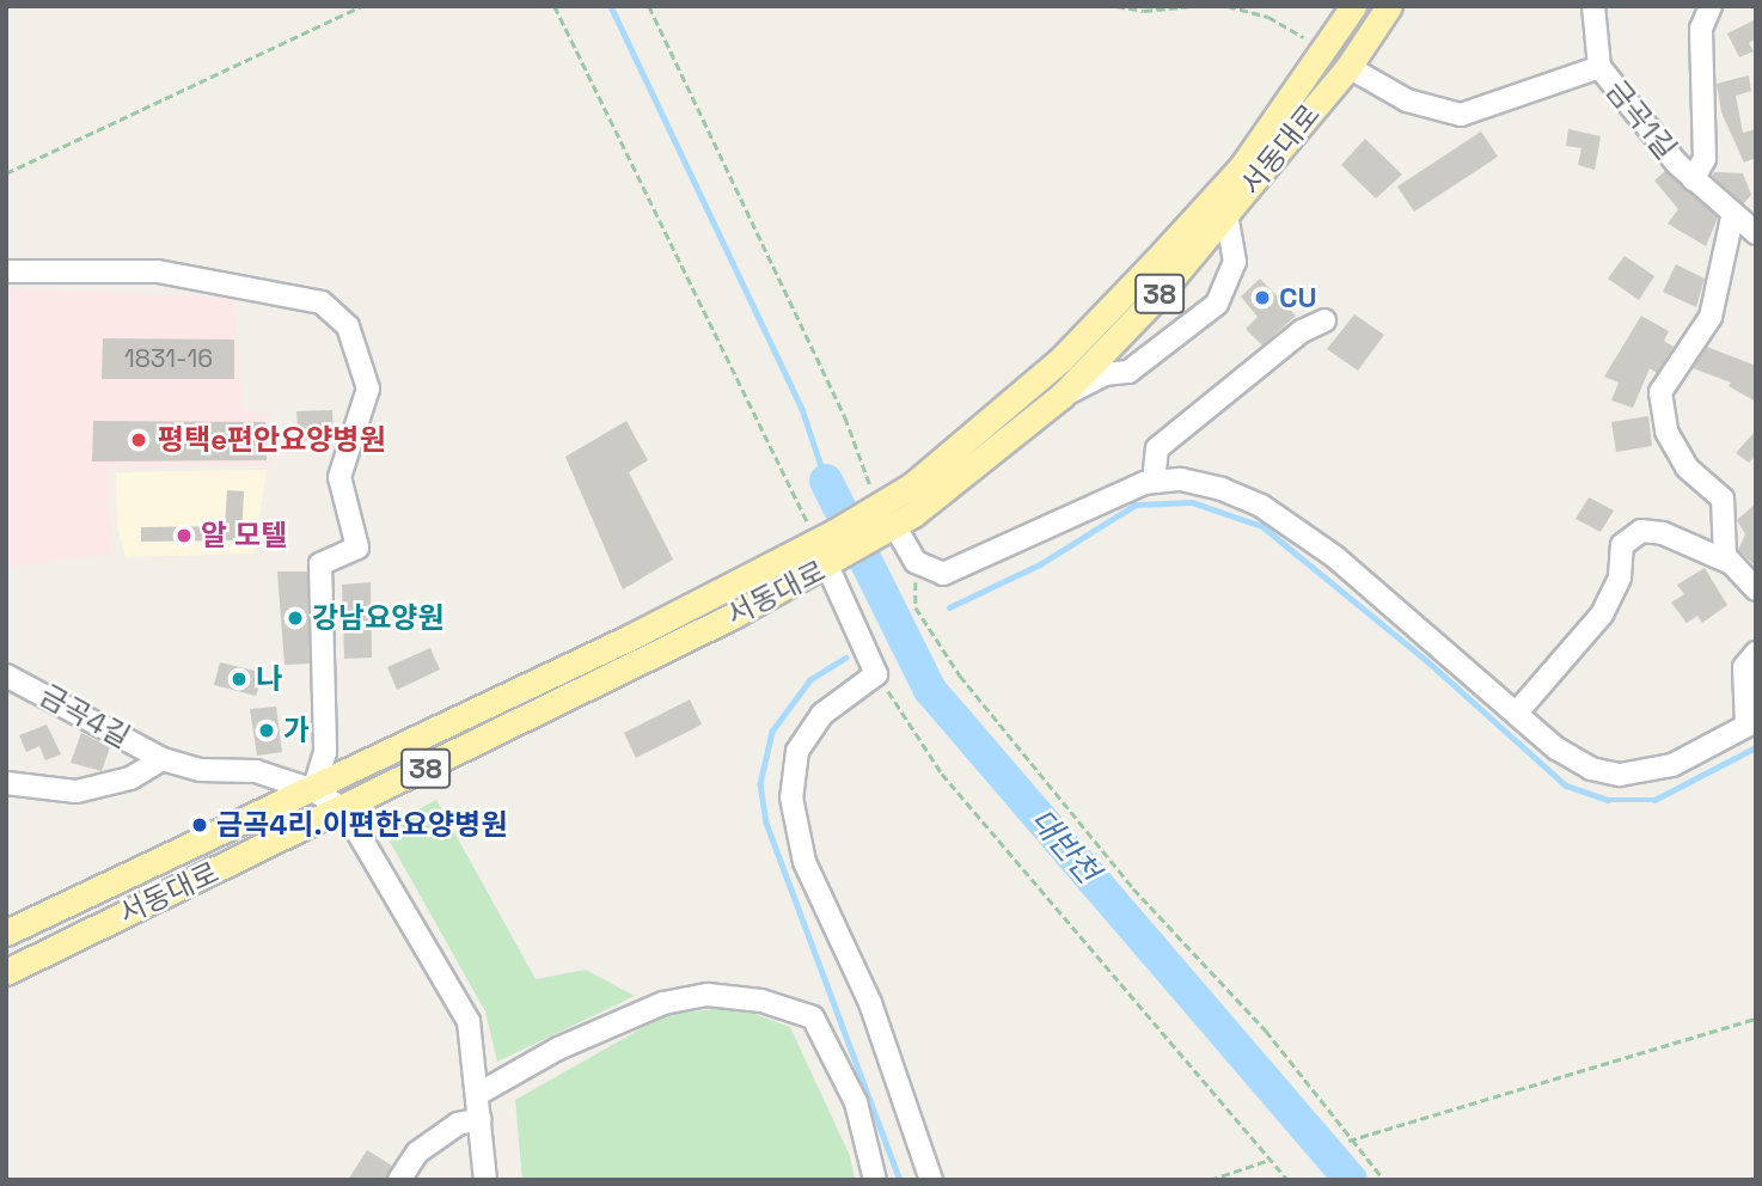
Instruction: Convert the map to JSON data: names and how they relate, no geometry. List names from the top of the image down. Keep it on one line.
{"streets":{"main road":["서동대로","38"],"street":["금곡1길","금곡4길"]},"crossings":[["서동대로","금곡4길"]],"water":["대반천"],"places":["CU","평택e편안요양병원","알 모텔","강남요양원","나","가","금곡4리.이편한요양병원"],"house_numbers":["1831-16"]}
